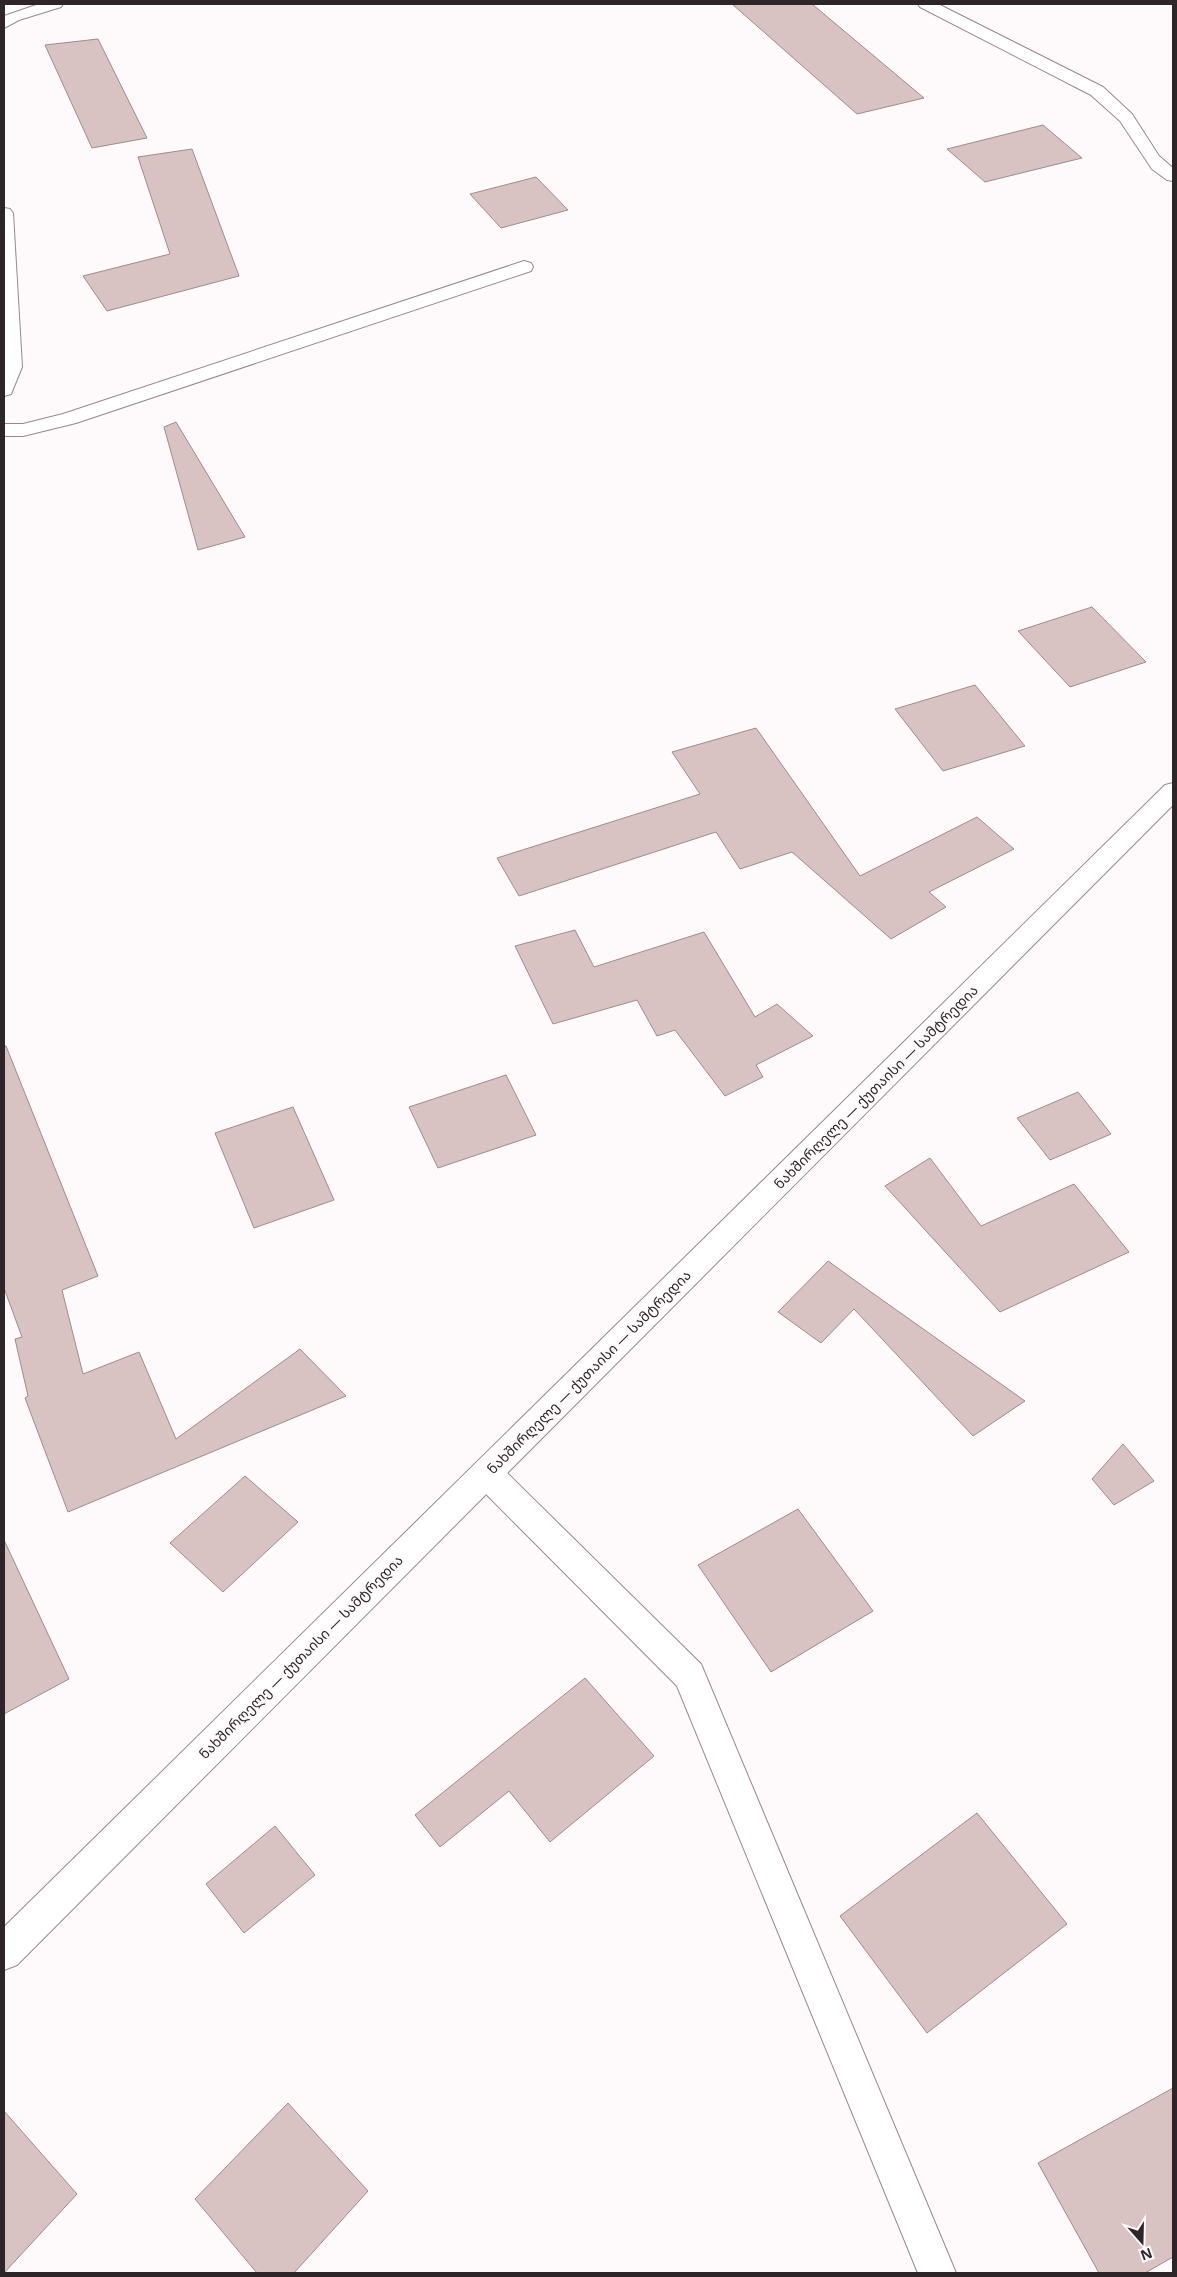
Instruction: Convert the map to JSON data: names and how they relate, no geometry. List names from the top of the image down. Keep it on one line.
{"streets":{"street":["ნახშირღელე — ქუთაისი — სამტრედია"]},"north":"bottom"}
